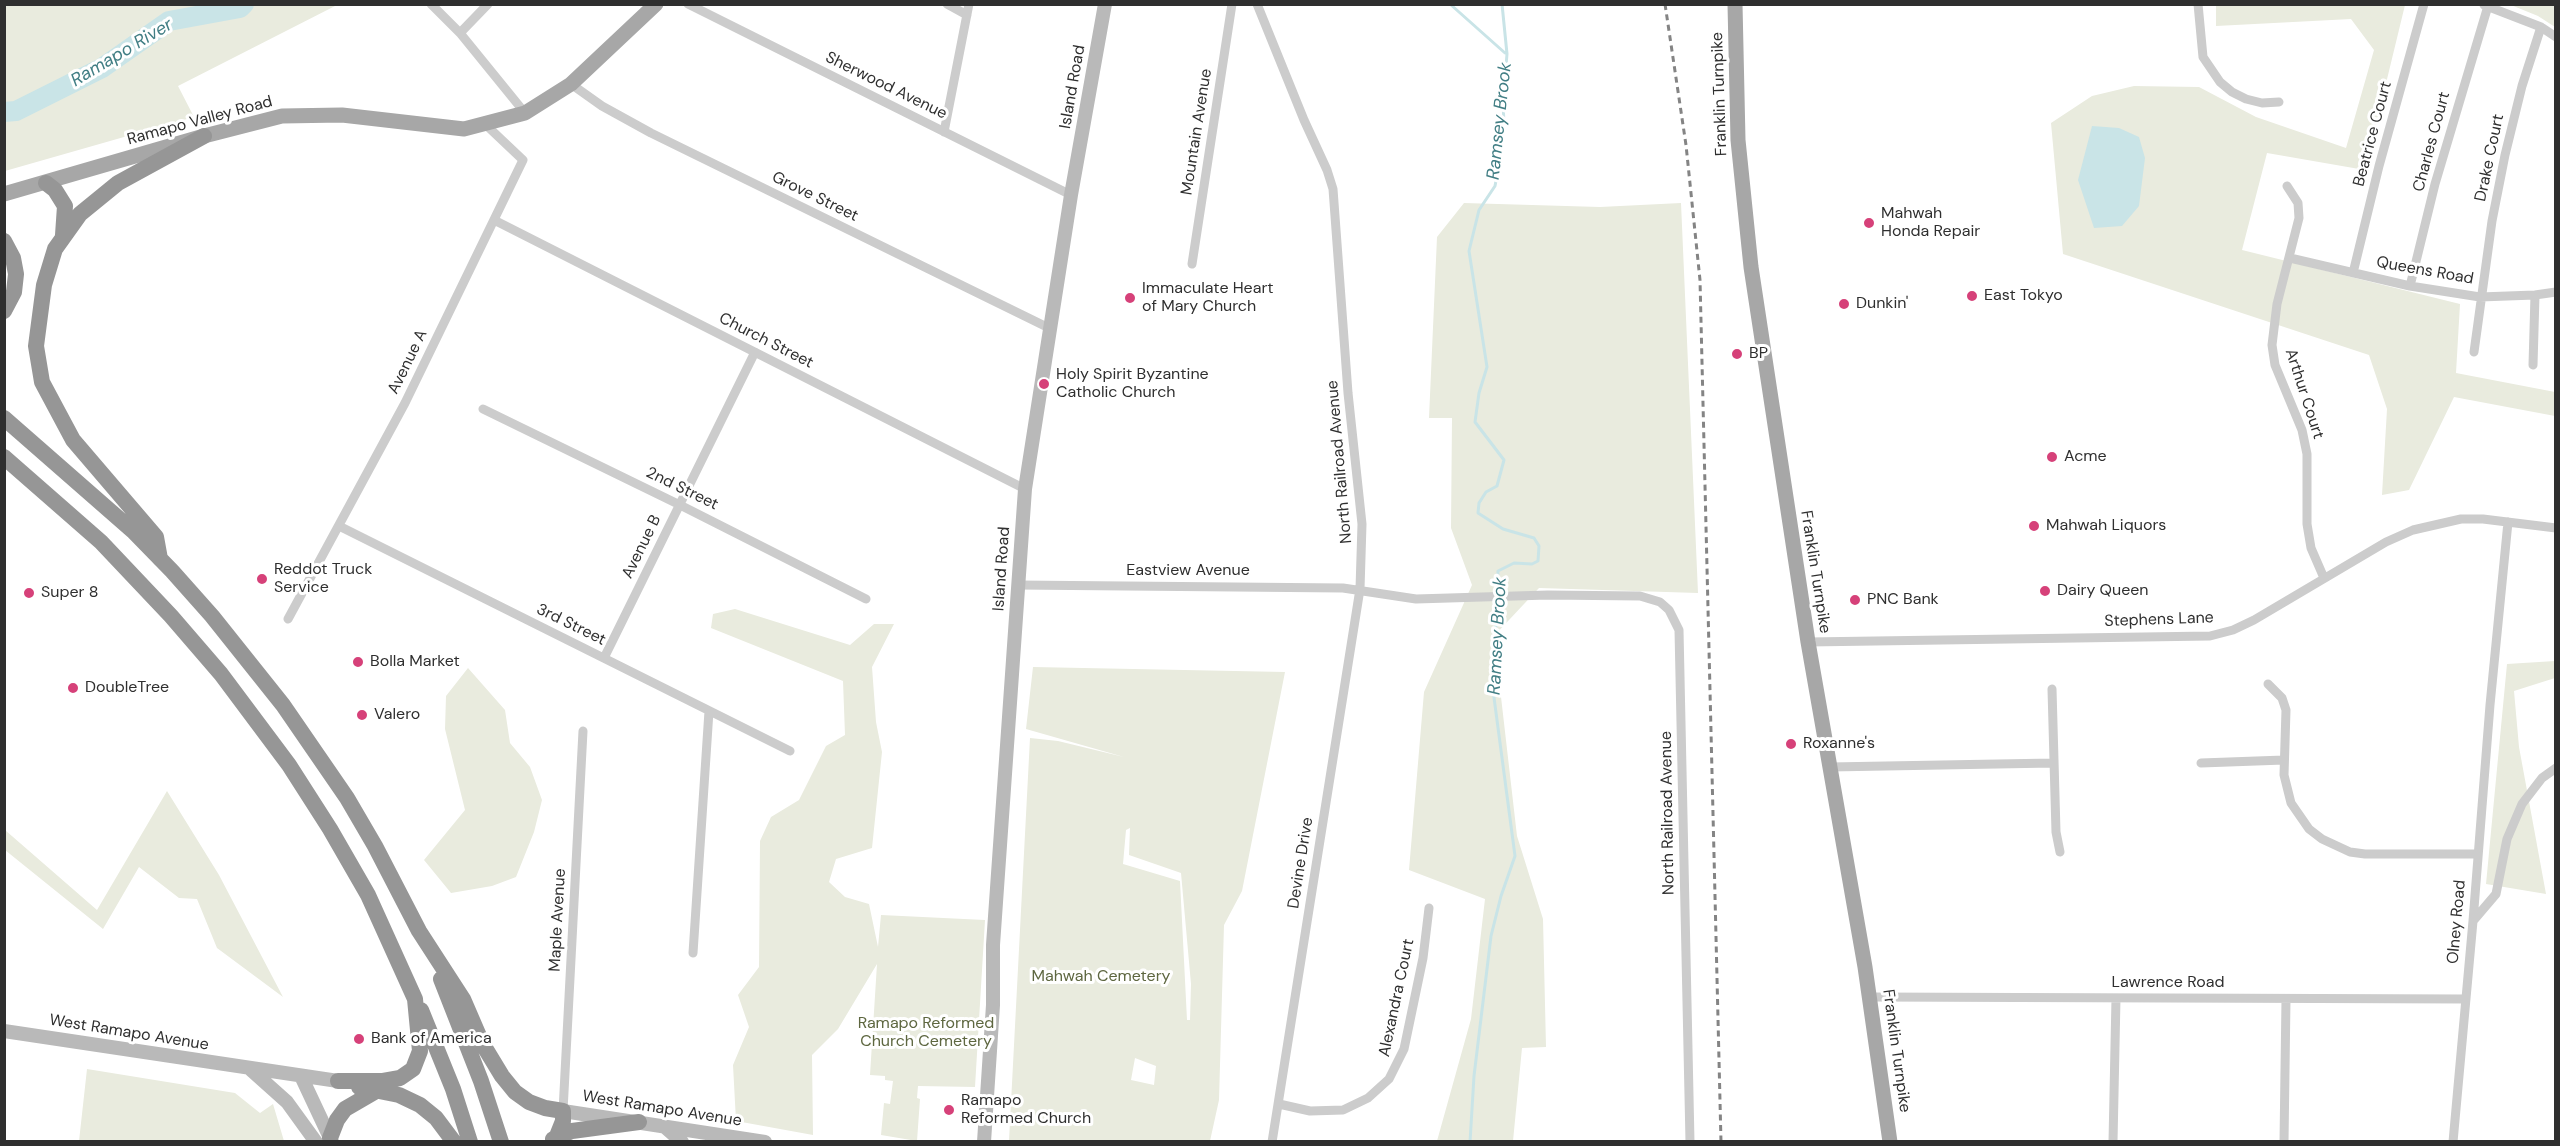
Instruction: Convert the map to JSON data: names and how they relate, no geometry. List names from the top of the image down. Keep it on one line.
{"streets":{"main road":["Island Road","Franklin Turnpike","Ramapo Valley Road","West Ramapo Avenue"],"street":["Sherwood Avenue","Mountain Avenue","Beatrice Court","Charles Court","Drake Court","Grove Street","Queens Road","Church Street","Avenue A","Arthur Court","North Railroad Avenue","2nd Street","Avenue B","Eastview Avenue","Stephens Lane","3rd Street","Devine Drive","Maple Avenue","Olney Road","Lawrence Road","Alexandra Court"]},"crossings":[["Sherwood Avenue","Island Road"],["Island Road","Grove Street"],["Island Road","Church Street"],["Island Road","Eastview Avenue"],["Franklin Turnpike","Stephens Lane"],["Franklin Turnpike","Lawrence Road"],["Ramapo Valley Road","Grove Street"],["Ramapo Valley Road","Avenue A"],["Beatrice Court","Queens Road"],["Charles Court","Queens Road"],["Drake Court","Queens Road"],["Queens Road","Arthur Court"],["Church Street","Avenue A"],["Church Street","Avenue B"],["Avenue A","3rd Street"],["Arthur Court","Stephens Lane"],["North Railroad Avenue","Eastview Avenue"],["North Railroad Avenue","Devine Drive"],["2nd Street","Avenue B"],["Avenue B","3rd Street"],["Eastview Avenue","Devine Drive"],["Stephens Lane","Olney Road"],["Devine Drive","Alexandra Court"],["Maple Avenue","West Ramapo Avenue"],["Olney Road","Lawrence Road"]],"water":["Ramapo River","Ramsey Brook"],"parks":["Mahwah Cemetery","Ramapo Reformed Church Cemetery"],"places":["Mahwah Honda Repair","East Tokyo","Immaculate Heart of Mary Church","Dunkin'","BP","Holy Spirit Byzantine Catholic Church","Acme","Mahwah Liquors","Reddot Truck Service","Dairy Queen","Super 8","PNC Bank","Bolla Market","DoubleTree","Valero","Roxanne's","Bank of America","Ramapo Reformed Church"]}
